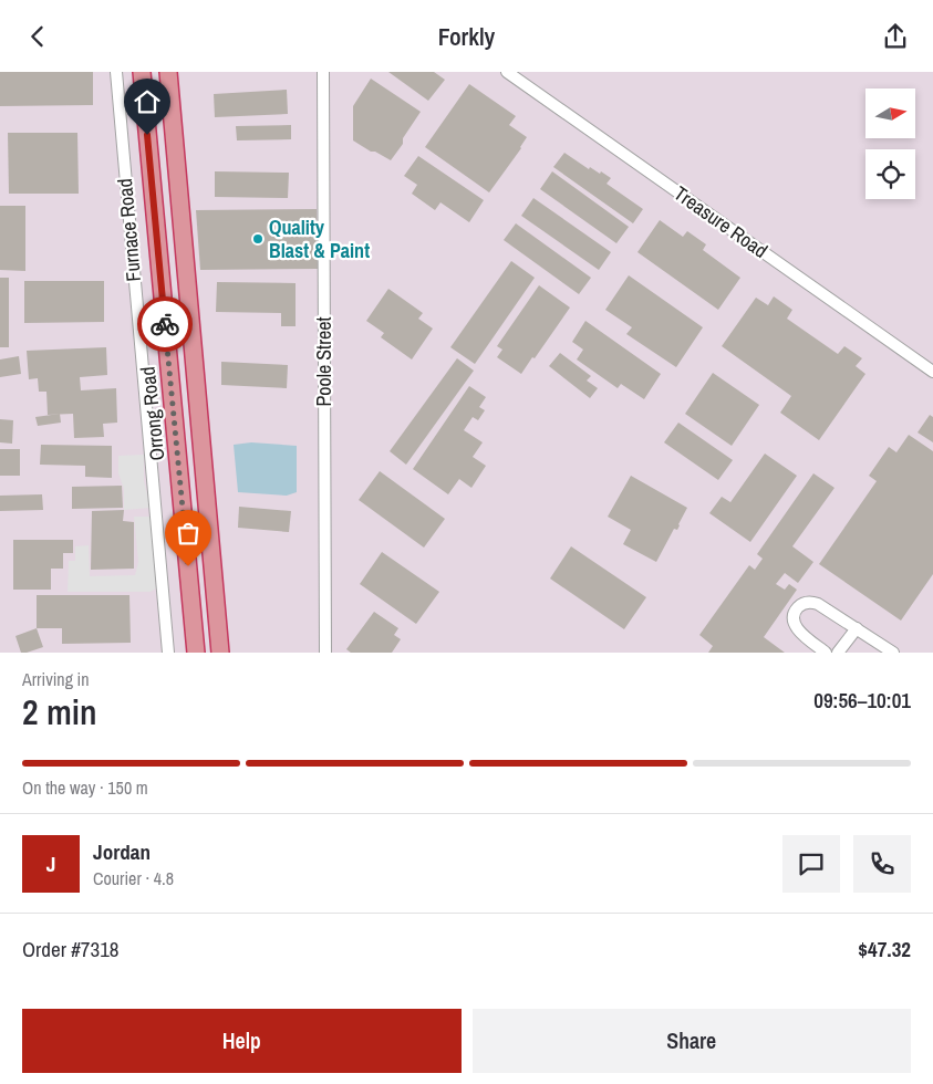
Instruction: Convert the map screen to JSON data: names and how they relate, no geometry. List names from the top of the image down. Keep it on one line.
{"streets":{"highway":["Orrong Road"],"street":["Treasure Road","Furnace Road","Poole Street"]},"places":["Quality Blast & Paint"],"north":"right","page":{"header":"Forkly","heading":["2 min","Arriving in","09:56–10:01"],"panel":["Jordan","Courier · 4.8","Order #7318","$47.32"],"bar":"On the way · 150 m","round":"J","buttons":["Help","Share"]}}
